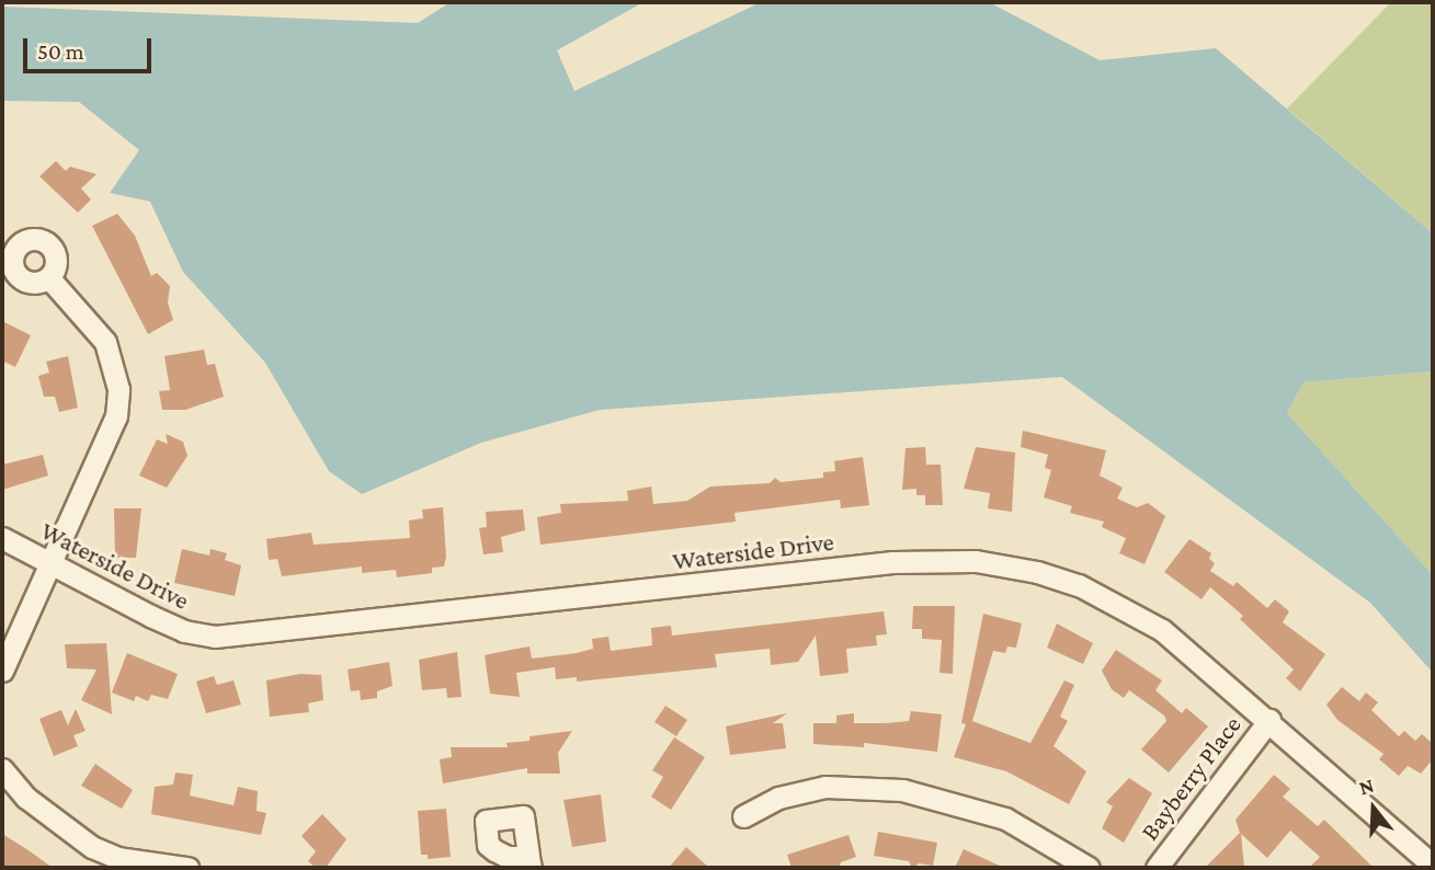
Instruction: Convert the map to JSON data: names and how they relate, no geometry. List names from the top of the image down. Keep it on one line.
{"streets":{"street":["Waterside Drive","Bayberry Place"]},"crossings":[["Waterside Drive","Bayberry Place"]],"scale_bar":"50 m","north":"top"}
